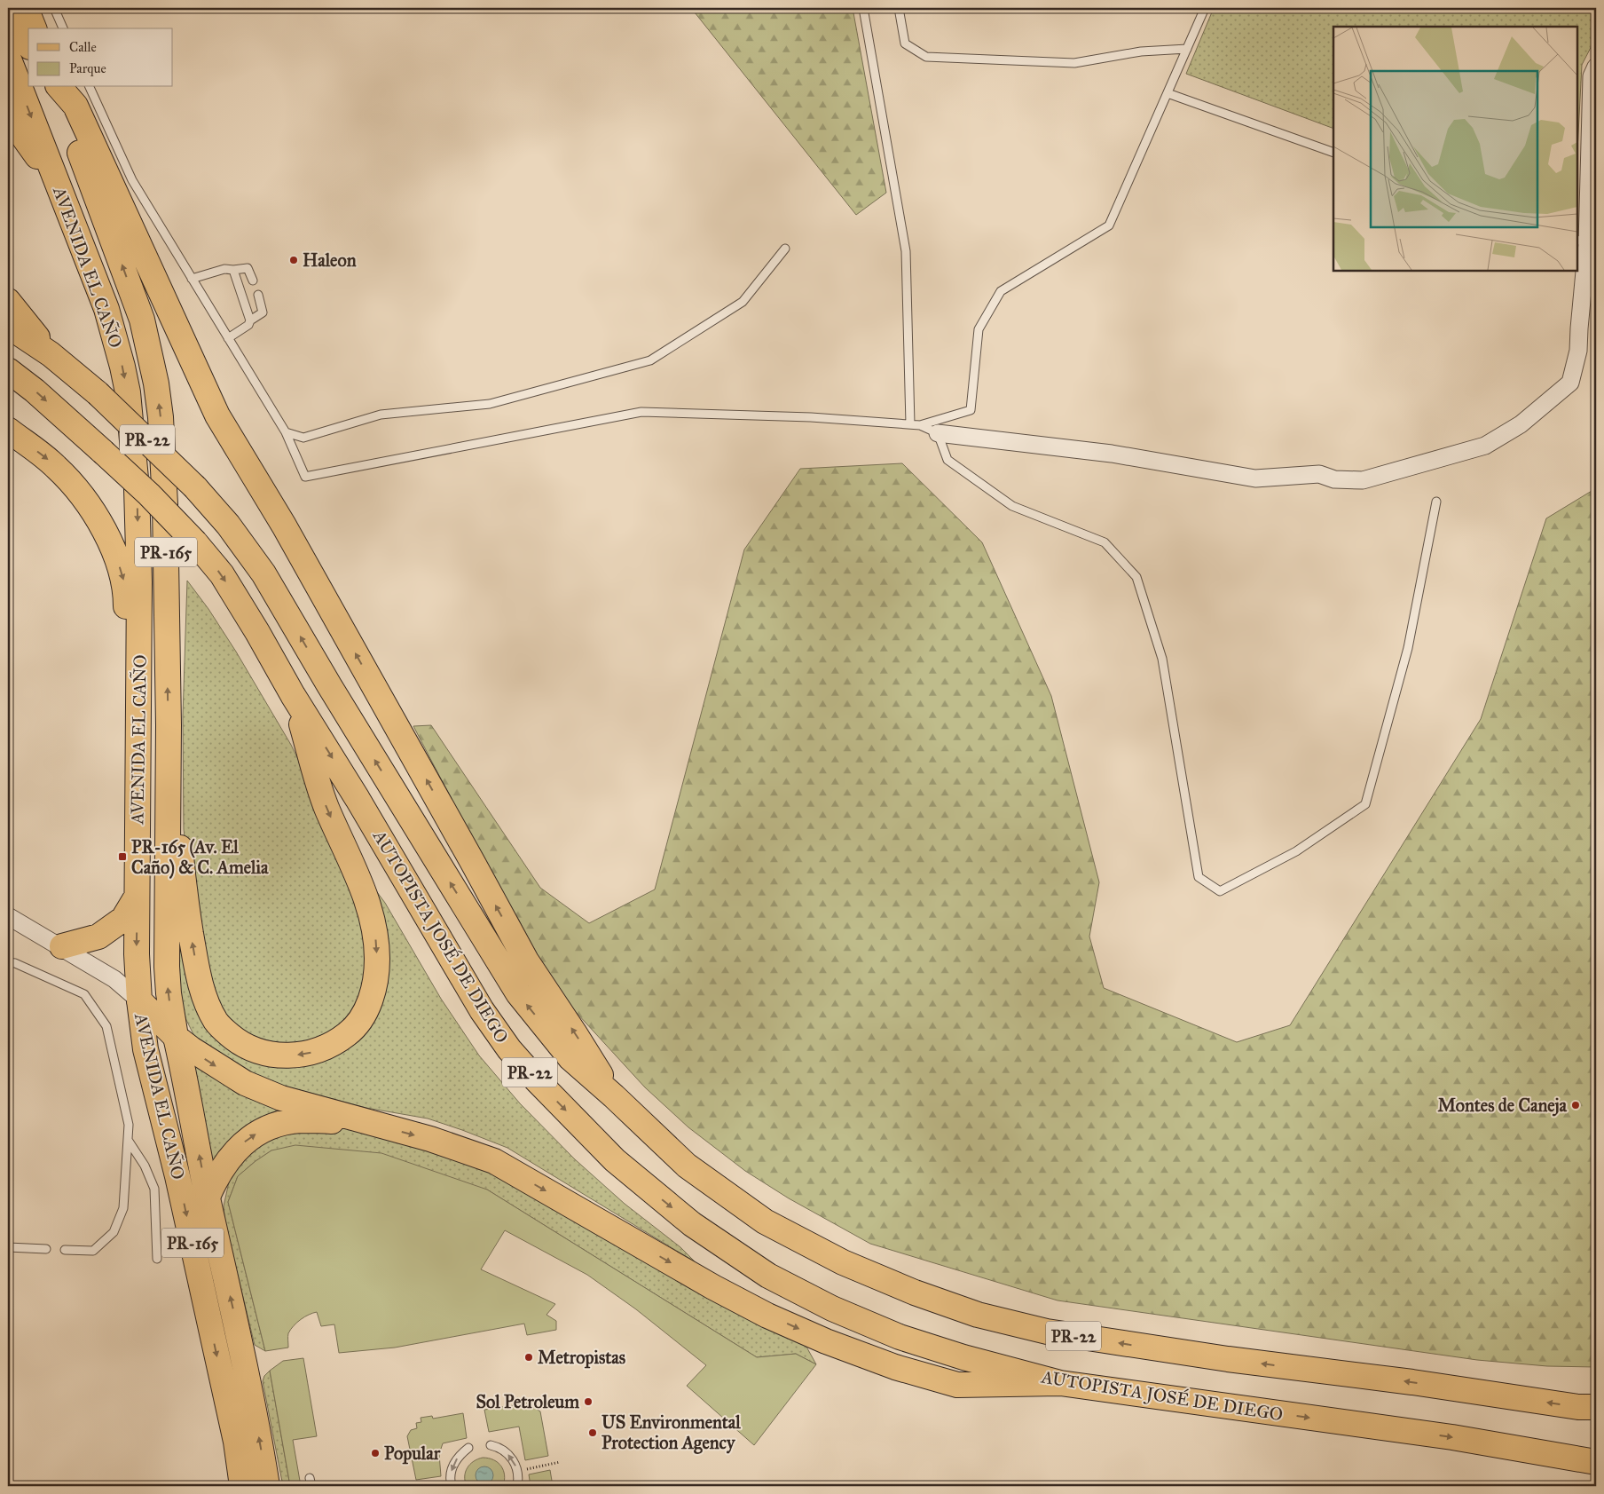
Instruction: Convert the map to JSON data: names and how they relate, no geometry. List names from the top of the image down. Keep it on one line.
{"streets":{"main road":["AVENIDA EL CAÑO","PR-22","PR-165","AUTOPISTA JOSÉ DE DIEGO"]},"places":{"other":["Haleon","Montes de Caneja","Metropistas","Sol Petroleum","US Environmental Protection Agency","Popular"],"transit":["PR-165 (Av. El Caño) & C. Amelia"]},"legend":["Calle","Parque"]}
